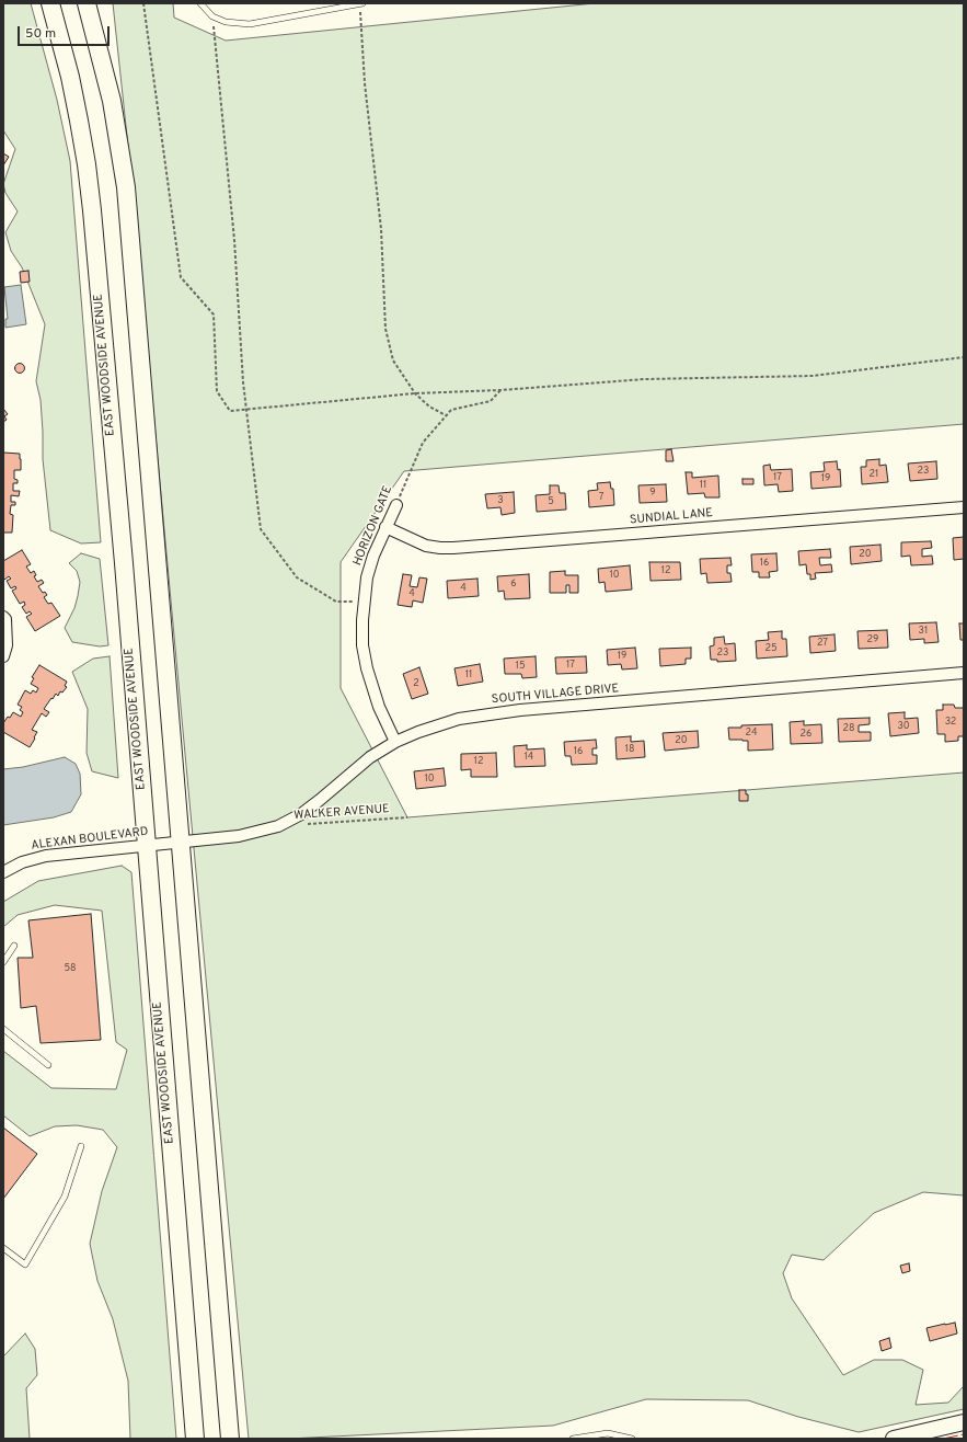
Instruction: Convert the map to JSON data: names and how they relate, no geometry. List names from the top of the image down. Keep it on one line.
{"streets":{"main road":["EAST WOODSIDE AVENUE"],"street":["SUNDIAL LANE","HORIZON GATE","SOUTH VILLAGE DRIVE","ALEXAN BOULEVARD"],"path":["WALKER AVENUE"]},"crossings":[["EAST WOODSIDE AVENUE","ALEXAN BOULEVARD"],["SUNDIAL LANE","HORIZON GATE"],["HORIZON GATE","SOUTH VILLAGE DRIVE"],["SOUTH VILLAGE DRIVE","ALEXAN BOULEVARD"]],"house_numbers":["23","21","17","19","11","9","7","3","5","20","16","12","10","6","4","4","31","29","27","25","23","19","17","15","11","2","32","30","28","24","26","20","18","16","14","12","10","58"],"scale_bar":"50 m"}
